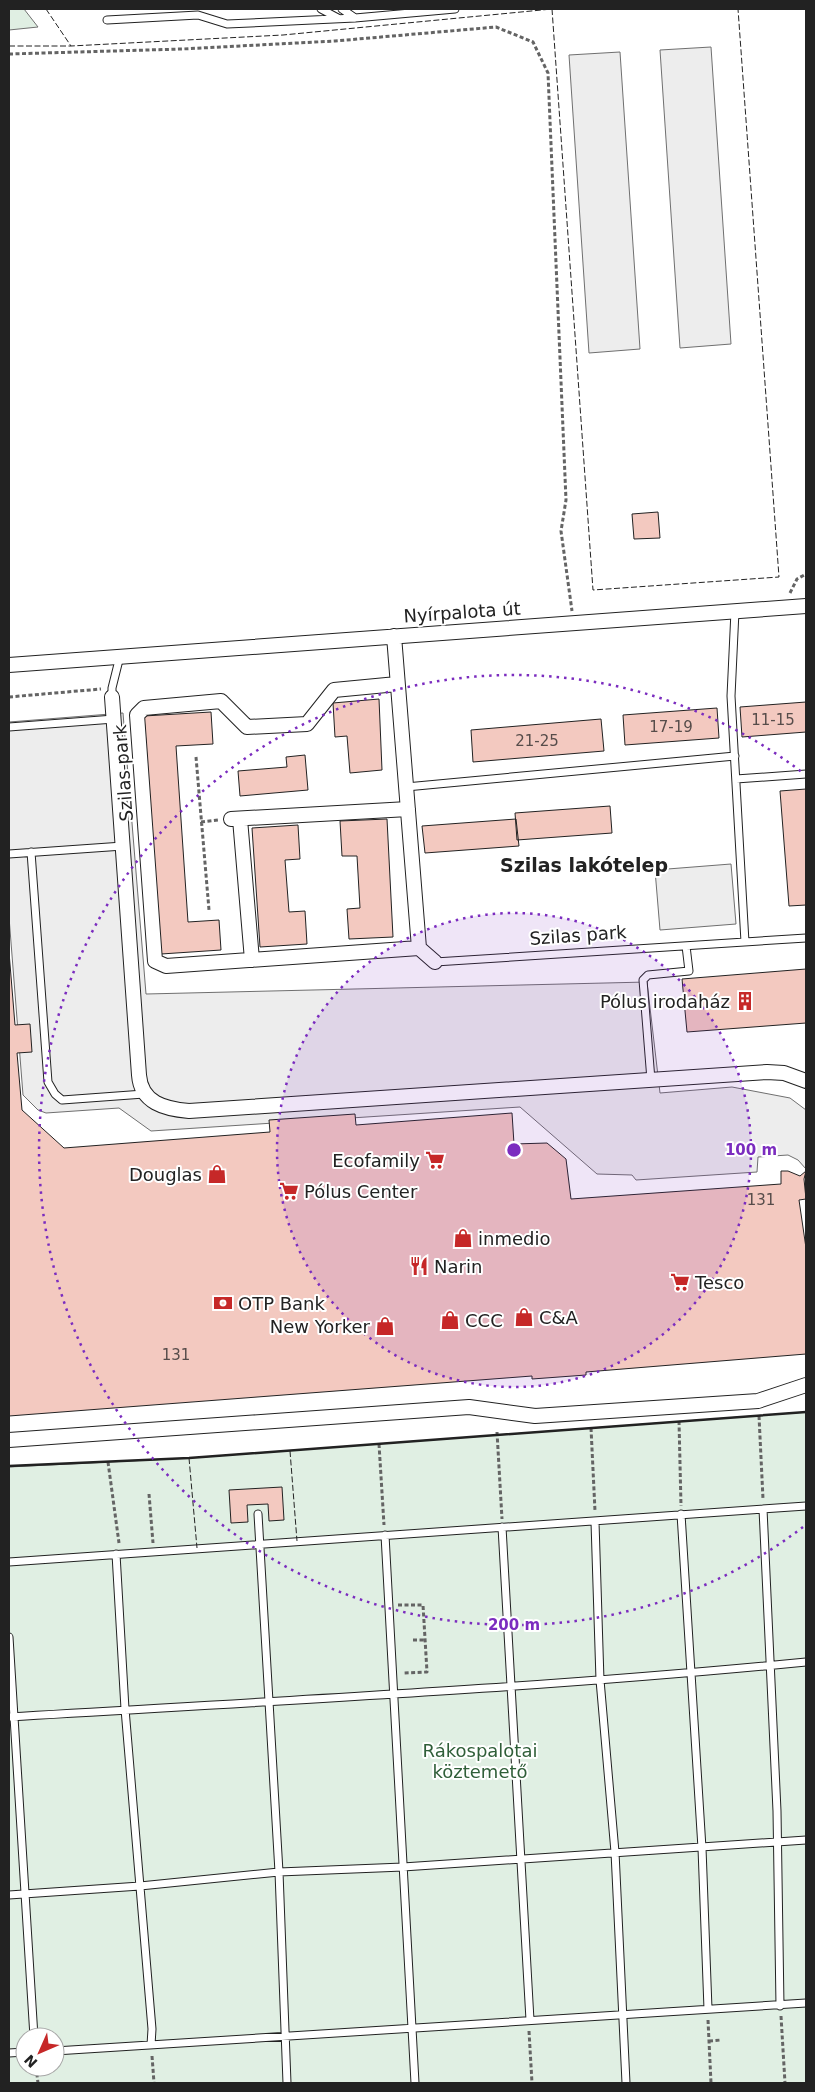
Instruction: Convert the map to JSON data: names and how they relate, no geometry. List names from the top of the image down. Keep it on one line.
{"streets":{"street":["Nyírpalota út","Szilas park"]},"districts":["Szilas lakótelep"],"parks":["Rákospalotai köztemető"],"places":{"building":["Pólus irodaház"],"supermarket":["Ecofamily","Pólus Center","Tesco"],"shop":["Douglas","inmedio","C&A","CCC","New Yorker"],"restaurant":["Narin"],"bank":["OTP Bank"]},"house_numbers":["11-15","17-19","21-25","131","131"],"north":"bottom left","rings":["100 m","200 m"]}
